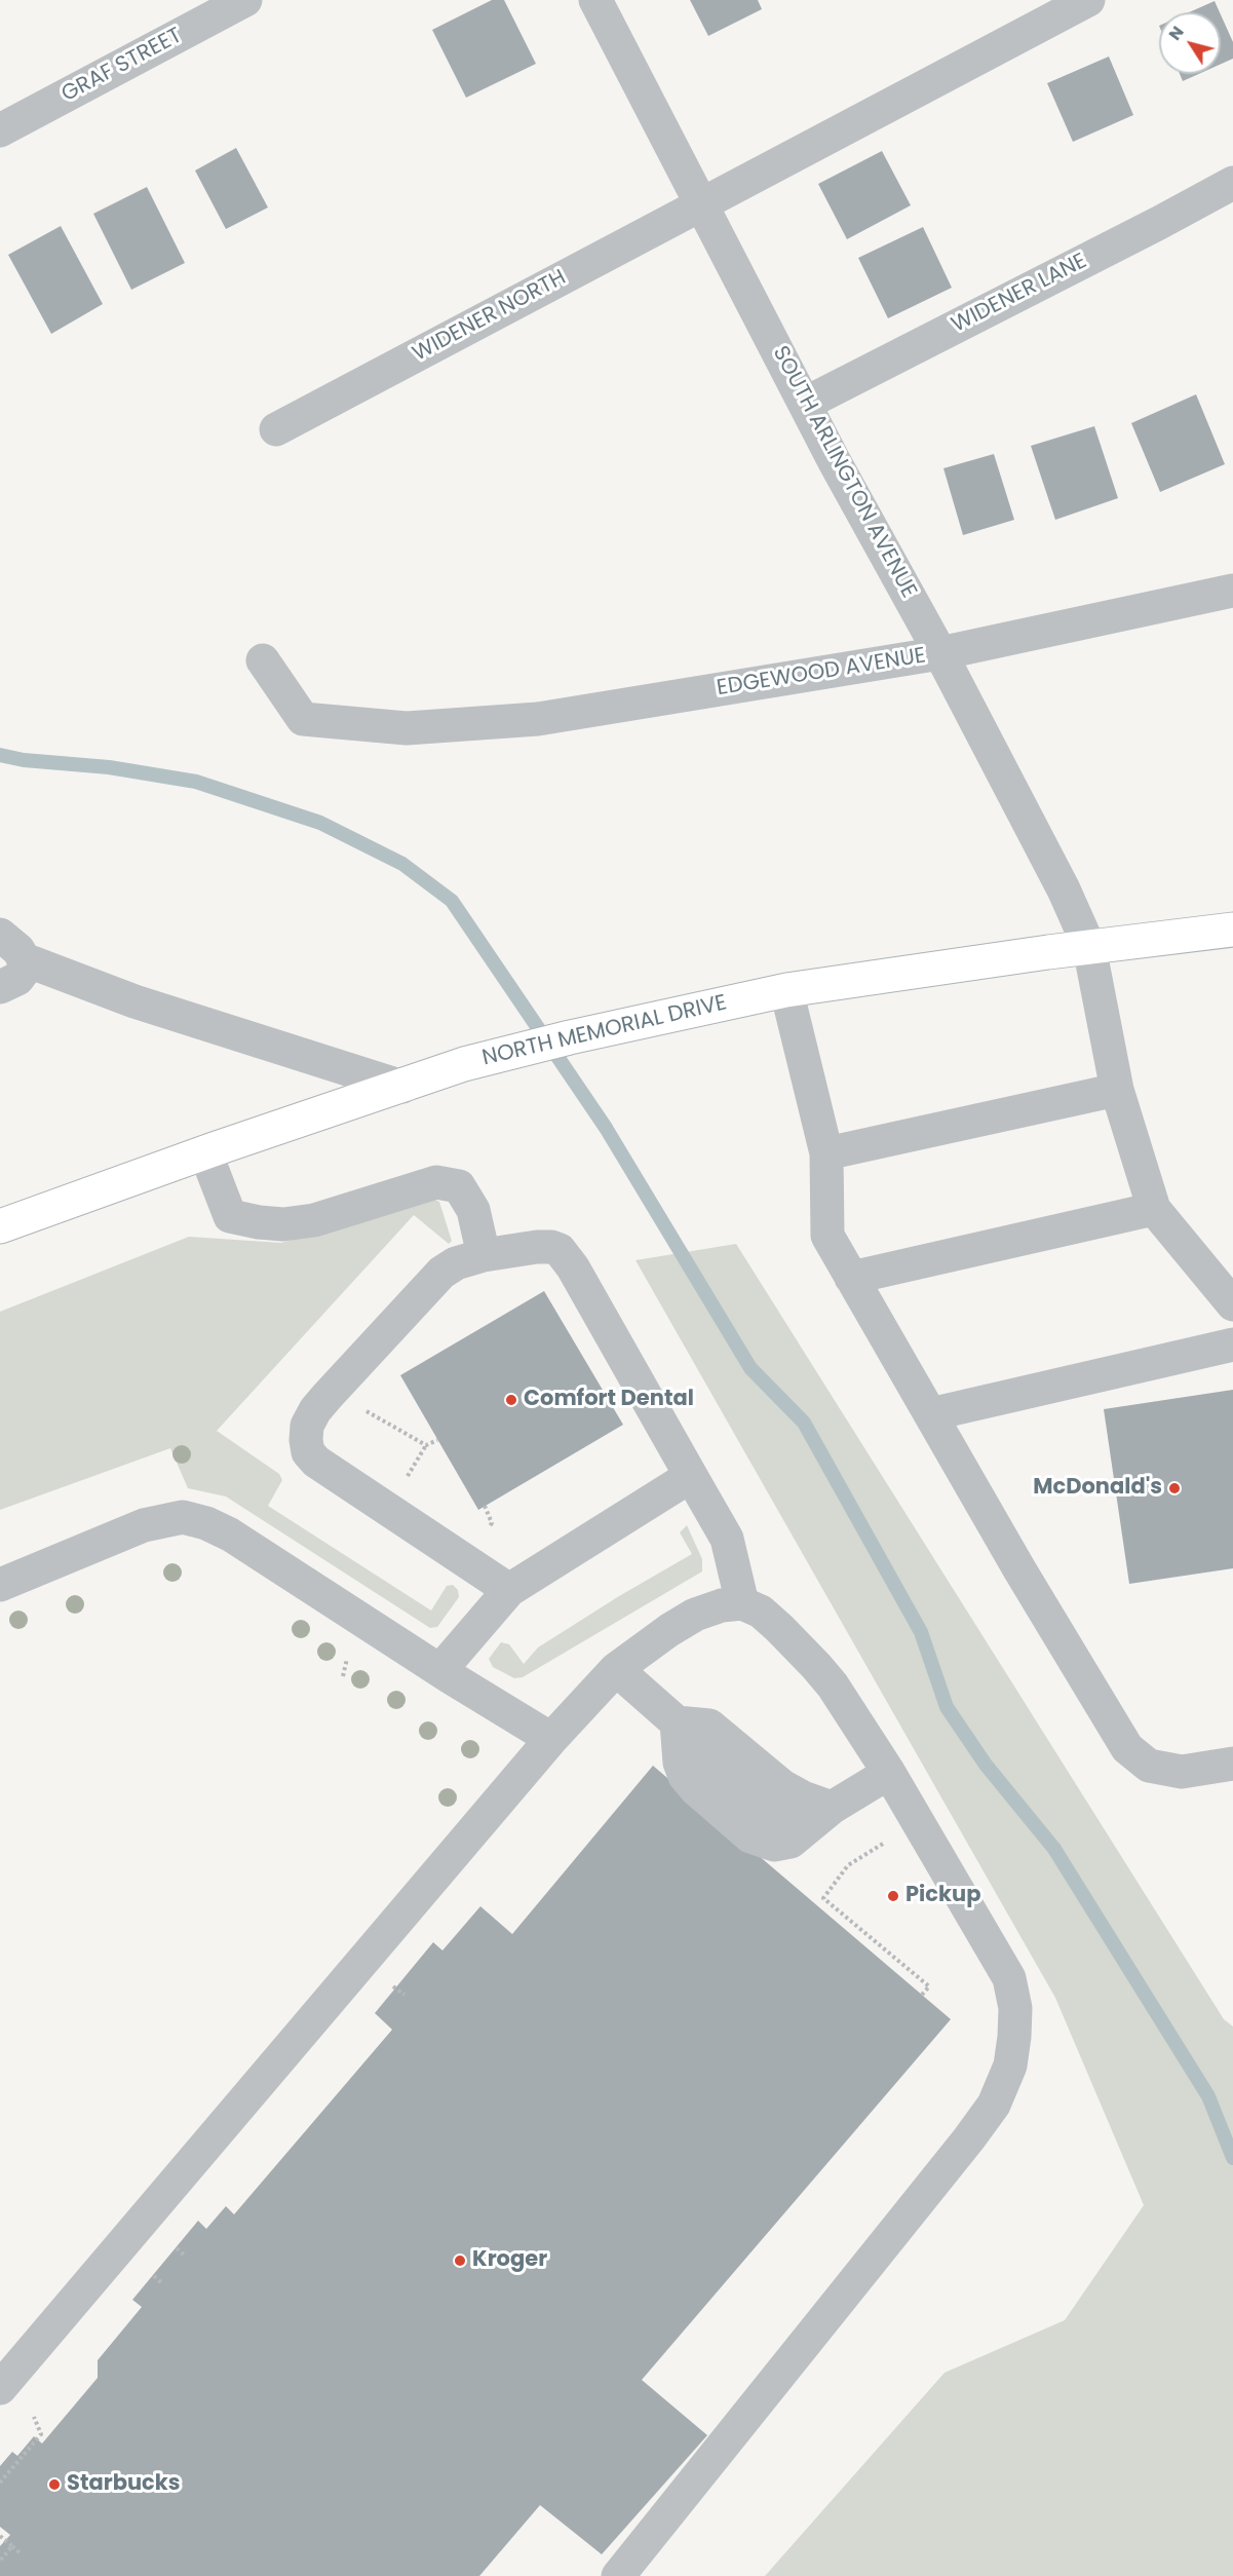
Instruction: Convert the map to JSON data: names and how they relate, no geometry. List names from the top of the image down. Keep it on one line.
{"streets":{"main road":["NORTH MEMORIAL DRIVE"],"street":["GRAF STREET","WIDENER LANE","WIDENER NORTH","SOUTH ARLINGTON AVENUE","EDGEWOOD AVENUE"]},"crossings":[["WIDENER LANE","SOUTH ARLINGTON AVENUE"],["WIDENER NORTH","SOUTH ARLINGTON AVENUE"],["SOUTH ARLINGTON AVENUE","EDGEWOOD AVENUE"],["SOUTH ARLINGTON AVENUE","NORTH MEMORIAL DRIVE"]],"places":["Comfort Dental","McDonald's","Pickup","Kroger","Starbucks"],"north":"top left"}
